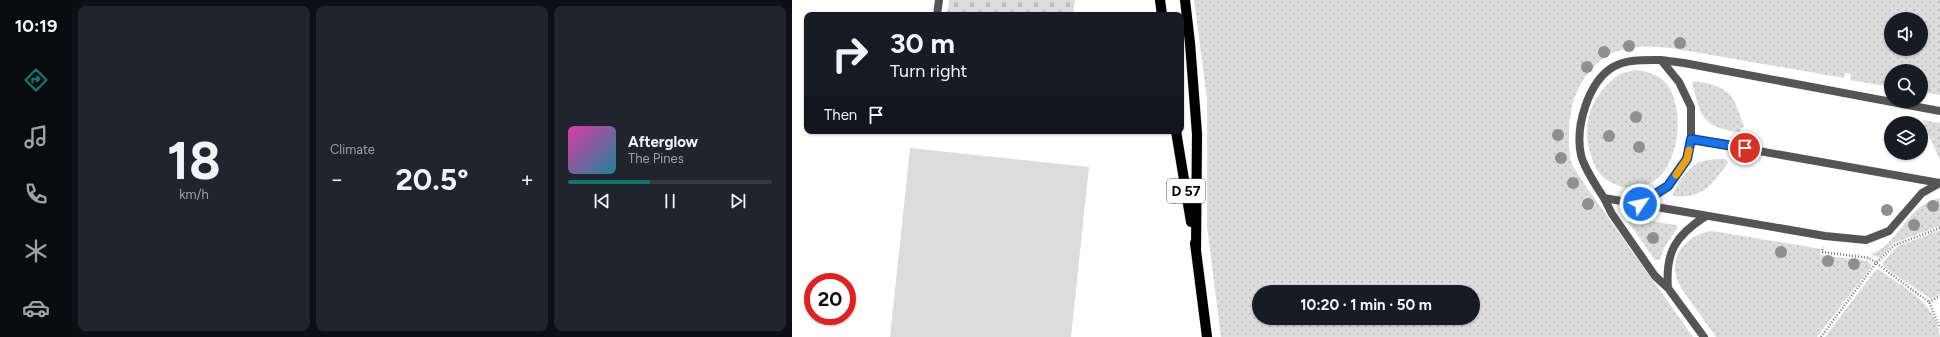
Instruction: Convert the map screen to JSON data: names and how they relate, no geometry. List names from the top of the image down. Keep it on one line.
{"streets":{"main road":["D 57"]},"page":{"tabs":"10:19","tile":[["18","km/h"],"Climate"],"turn":["30 m","Turn right"],"then":"Then","song":["Afterglow","The Pines"],"heat":["−","20.5°","+"],"limit":"20","trip":"10:20 · 1 min · 50 m"}}
